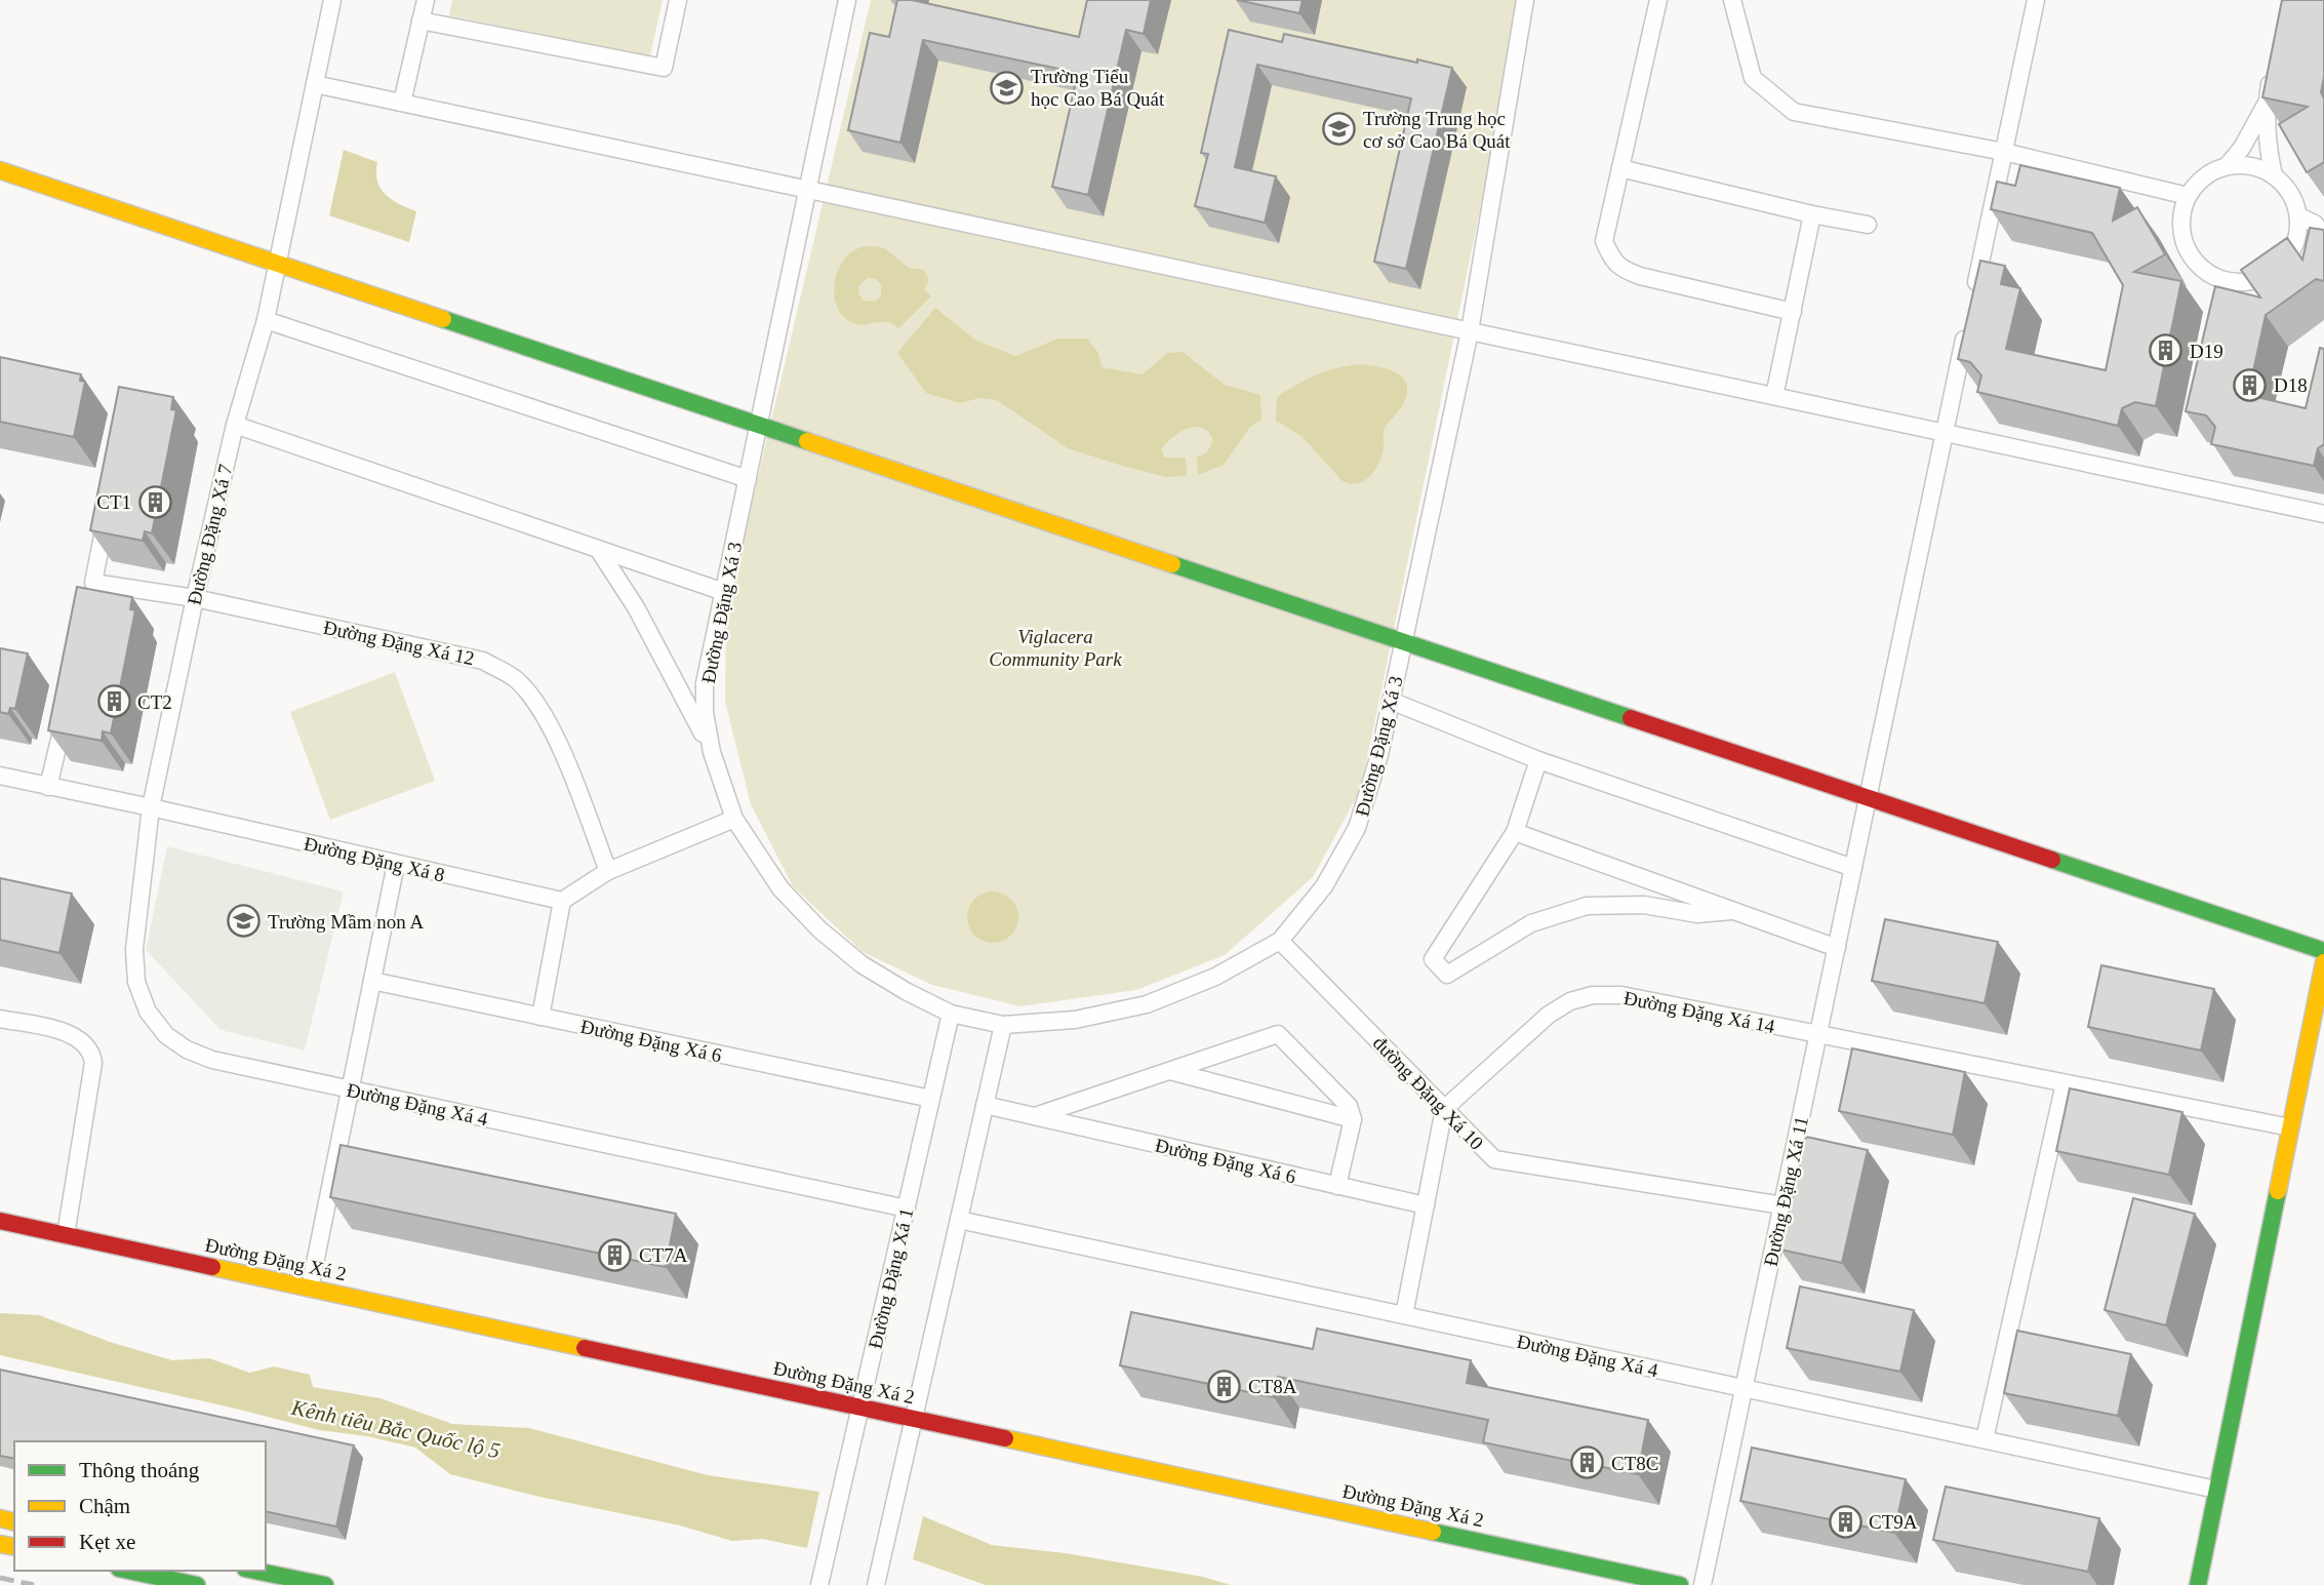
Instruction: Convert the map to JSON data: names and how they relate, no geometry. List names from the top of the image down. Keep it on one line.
{"streets":{"main road":["Đường Đặng Xá 2"],"street":["Đường Đặng Xá 7","Đường Đặng Xá 3","Đường Đặng Xá 12","Đường Đặng Xá 8","Đường Đặng Xá 14","Đường Đặng Xá 6","đường Đặng Xá 10","Đường Đặng Xá 4","Đường Đặng Xá 11","Đường Đặng Xá 1"]},"crossings":[["Đường Đặng Xá 7","Đường Đặng Xá 12"],["Đường Đặng Xá 7","Đường Đặng Xá 8"],["Đường Đặng Xá 7","Đường Đặng Xá 4"],["Đường Đặng Xá 3","đường Đặng Xá 10"],["Đường Đặng Xá 3","Đường Đặng Xá 1"],["Đường Đặng Xá 8","Đường Đặng Xá 4"],["Đường Đặng Xá 14","đường Đặng Xá 10"],["Đường Đặng Xá 14","Đường Đặng Xá 11"],["Đường Đặng Xá 6","Đường Đặng Xá 1"],["đường Đặng Xá 10","Đường Đặng Xá 11"],["Đường Đặng Xá 4","Đường Đặng Xá 11"],["Đường Đặng Xá 4","Đường Đặng Xá 1"],["Đường Đặng Xá 2","Đường Đặng Xá 1"]],"water":["Kênh tiêu Bắc Quốc lộ 5"],"parks":["Viglacera Community Park"],"places":{"school or university":["Trường Tiểu học Cao Bá Quát","Trường Trung học cơ sở Cao Bá Quát","Trường Mầm non A"],"building":["D19","D18","CT1","CT2","CT7A","CT8A","CT8C","CT9A"]},"legend":["Thông thoáng","Chậm","Kẹt xe"]}
